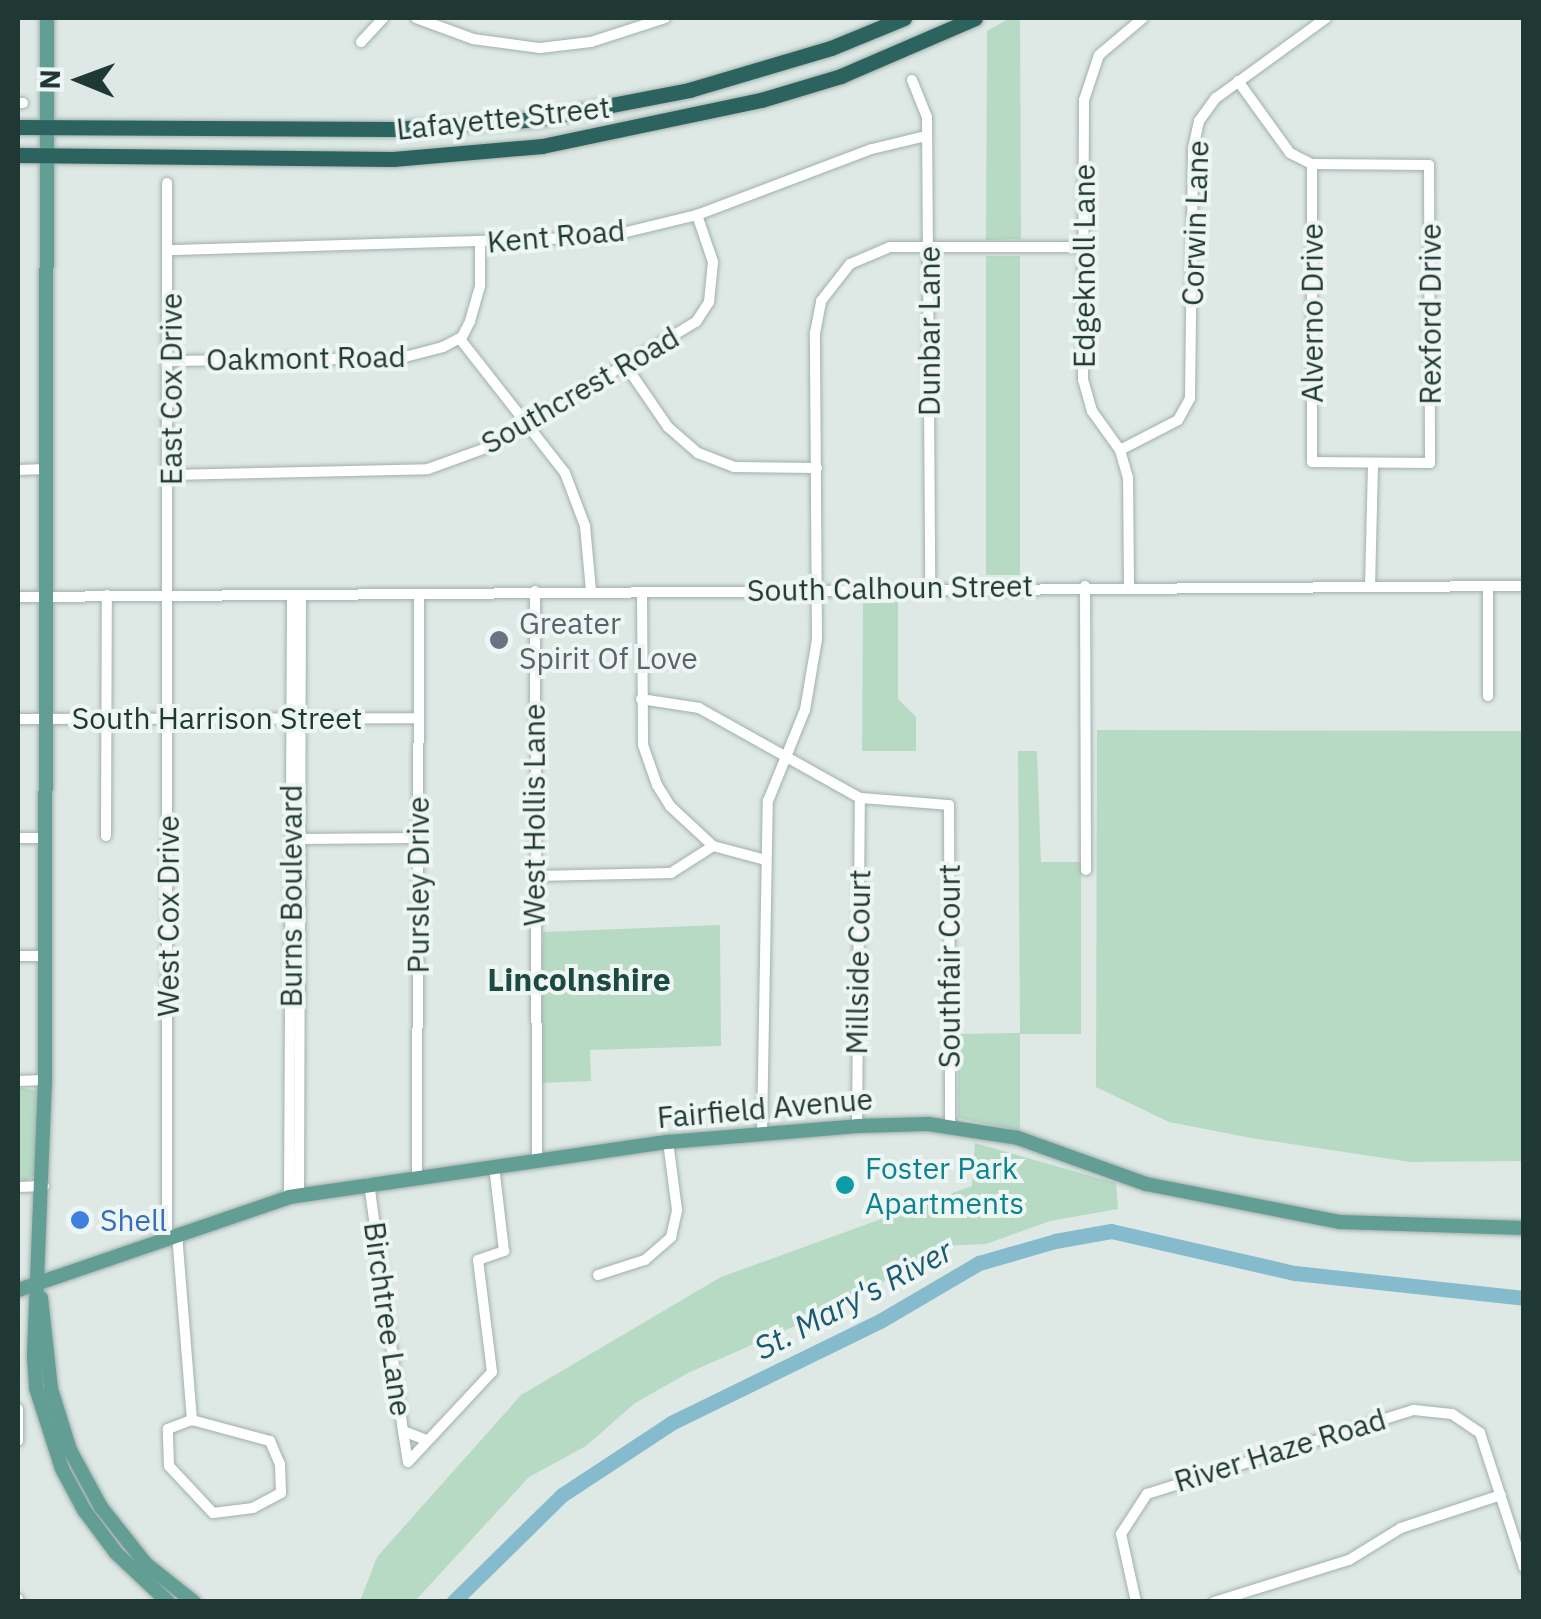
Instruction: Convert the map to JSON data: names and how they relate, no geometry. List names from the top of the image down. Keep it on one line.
{"streets":{"highway":["Lafayette Street"],"main road":["Fairfield Avenue"],"street":["Corwin Lane","Kent Road","Edgeknoll Lane","Alverno Drive","Rexford Drive","Dunbar Lane","Oakmont Road","East Cox Drive","Southcrest Road","South Calhoun Street","South Harrison Street","West Hollis Lane","Pursley Drive","Burns Boulevard","West Cox Drive","Millside Court","Southfair Court","Birchtree Lane","River Haze Road"]},"crossings":[["Corwin Lane","Edgeknoll Lane"],["Kent Road","Dunbar Lane"],["Kent Road","East Cox Drive"],["Kent Road","Southcrest Road"],["Edgeknoll Lane","South Calhoun Street"],["Alverno Drive","Rexford Drive"],["Dunbar Lane","South Calhoun Street"],["Oakmont Road","East Cox Drive"],["East Cox Drive","Southcrest Road"],["East Cox Drive","South Calhoun Street"],["East Cox Drive","West Cox Drive"],["South Calhoun Street","West Hollis Lane"],["South Calhoun Street","Pursley Drive"],["South Calhoun Street","Burns Boulevard"],["South Calhoun Street","West Cox Drive"],["South Harrison Street","Pursley Drive"],["South Harrison Street","Burns Boulevard"],["South Harrison Street","West Cox Drive"],["West Hollis Lane","Fairfield Avenue"],["Pursley Drive","Fairfield Avenue"],["Burns Boulevard","Fairfield Avenue"],["West Cox Drive","Fairfield Avenue"],["Millside Court","Southfair Court"],["Millside Court","Fairfield Avenue"],["Southfair Court","Fairfield Avenue"],["Fairfield Avenue","Birchtree Lane"]],"districts":["Lincolnshire"],"water":["St. Mary's River"],"places":["Greater Spirit Of Love","Foster Park Apartments","Shell"],"north":"left"}
